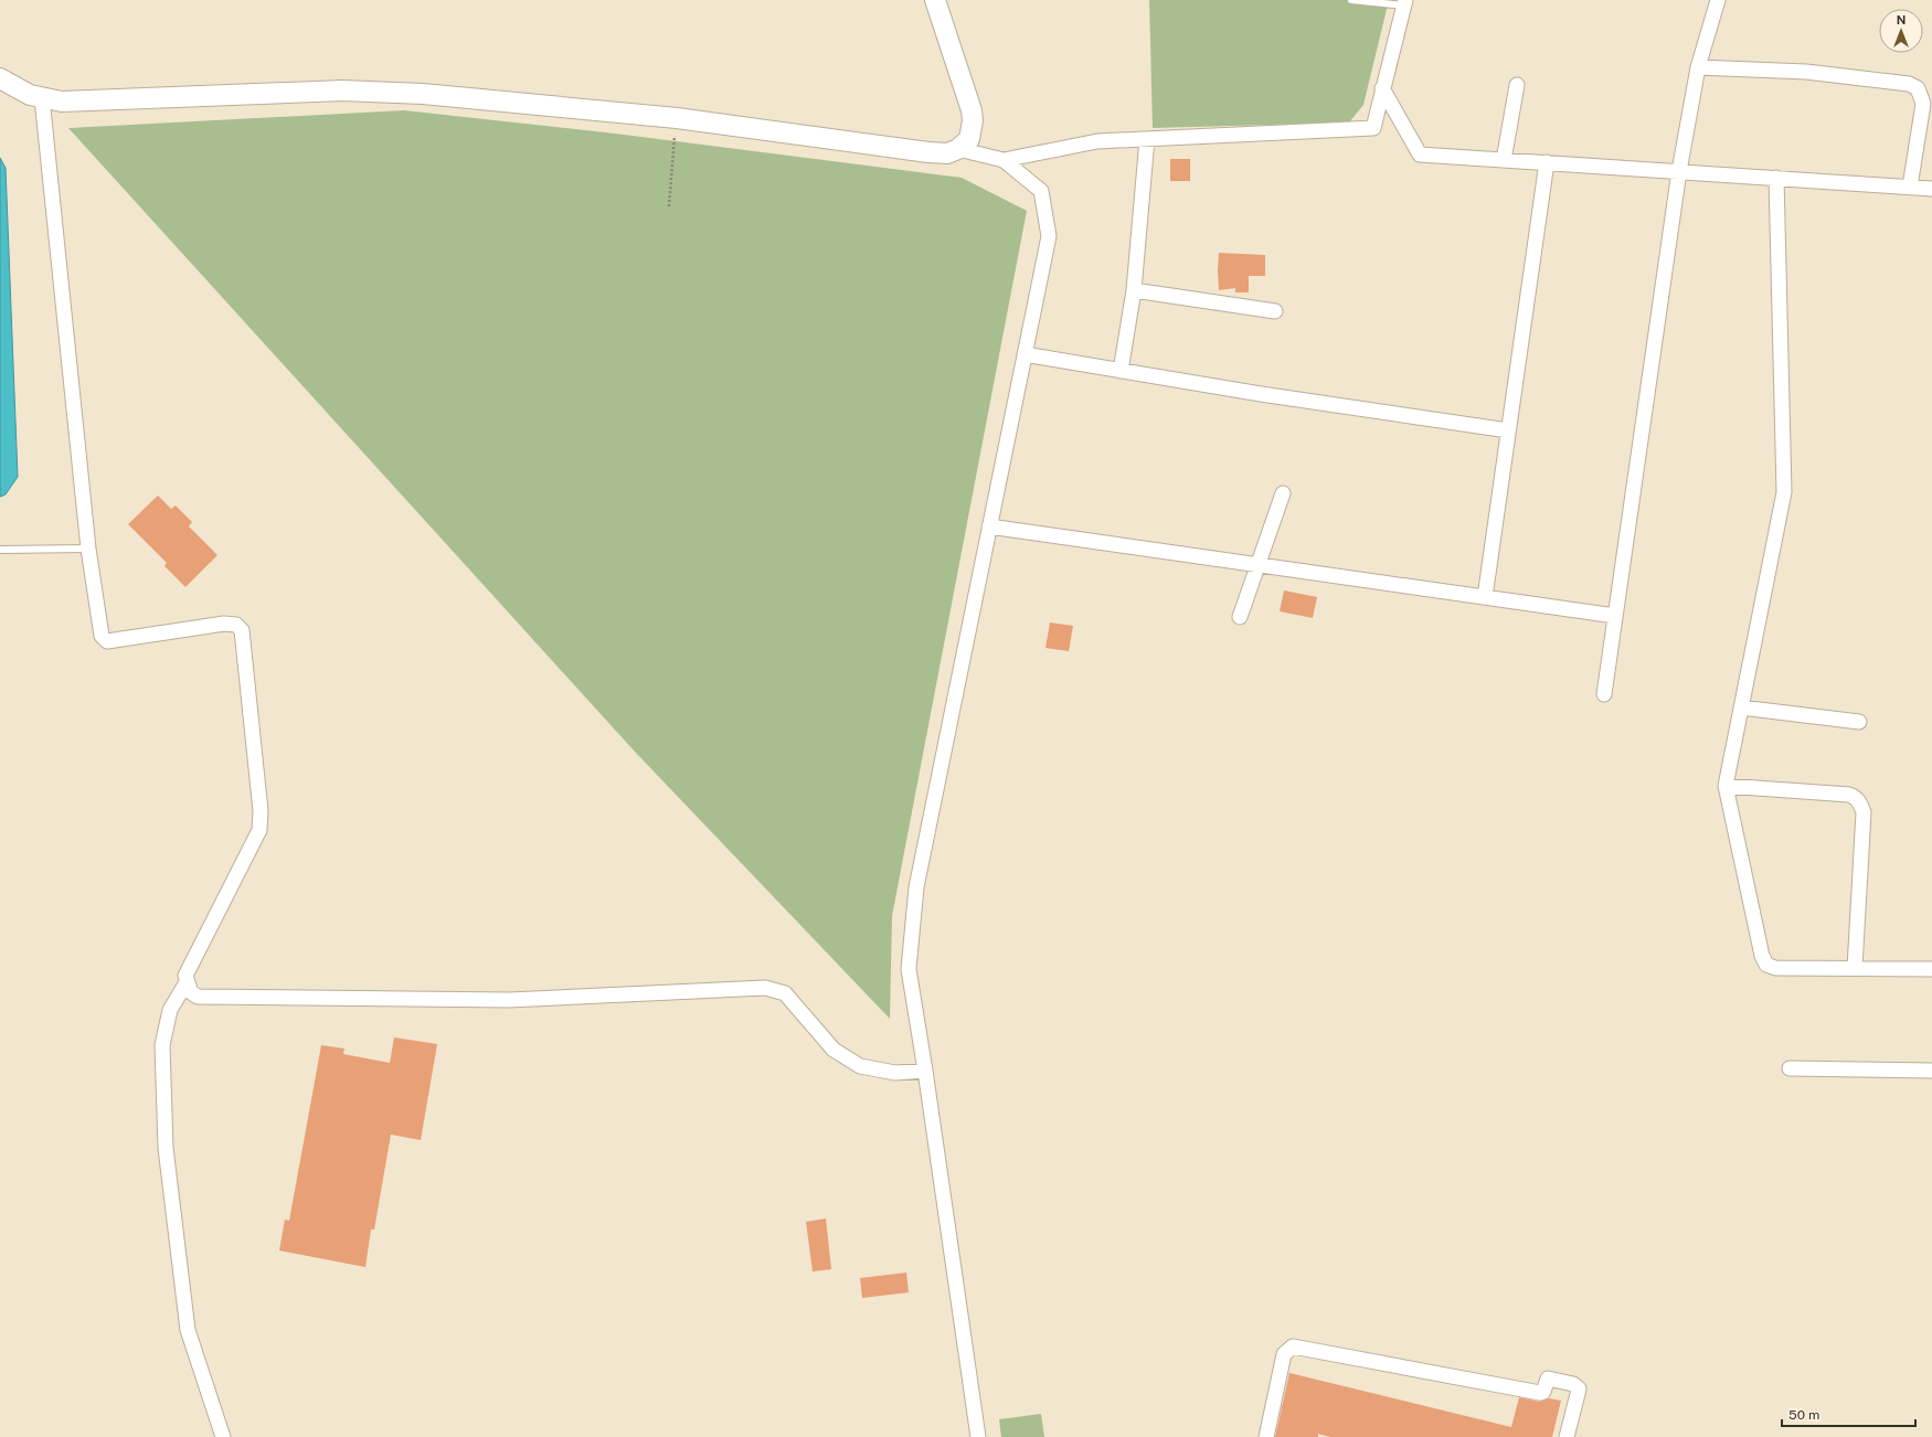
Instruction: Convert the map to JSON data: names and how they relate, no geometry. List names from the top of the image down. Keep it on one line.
{"scale_bar":"50 m","north":"top"}
